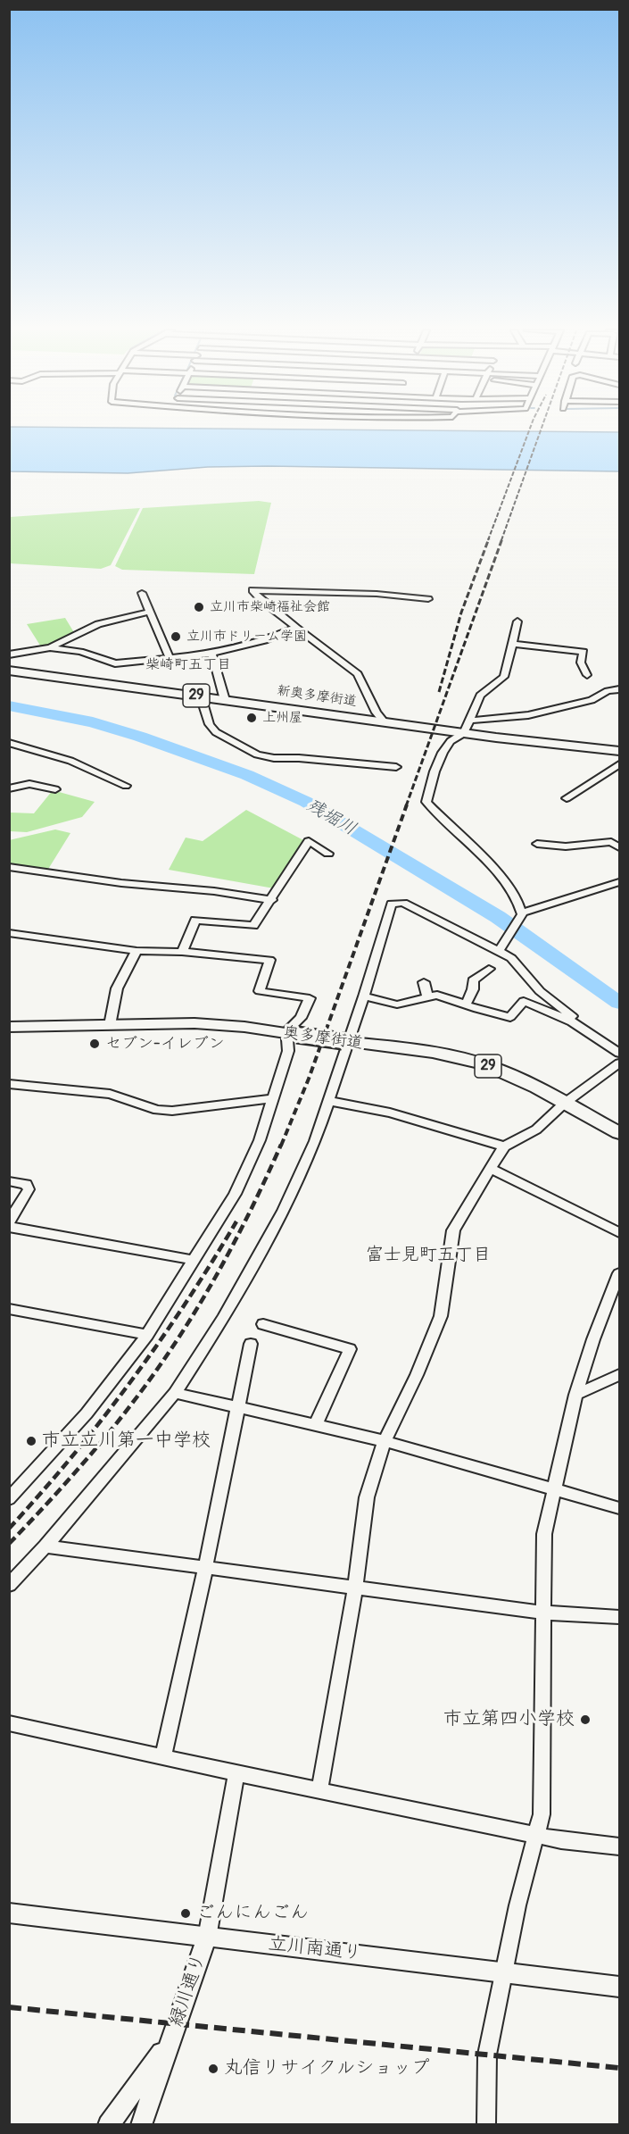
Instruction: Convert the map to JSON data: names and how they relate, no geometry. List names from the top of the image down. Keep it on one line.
{"streets":{"main road":["29","新奥多摩街道","奥多摩街道"],"street":["立川南通り","緑川通り"]},"crossings":[["立川南通り","緑川通り"]],"districts":["柴崎町五丁目","富士見町五丁目"],"water":["残堀川"],"places":["立川市柴崎福祉会館","立川市ドリーム学園","上州屋","セブン-イレブン","市立立川第一中学校","市立第四小学校","ごんにんごん","丸信リサイクルショップ"]}
